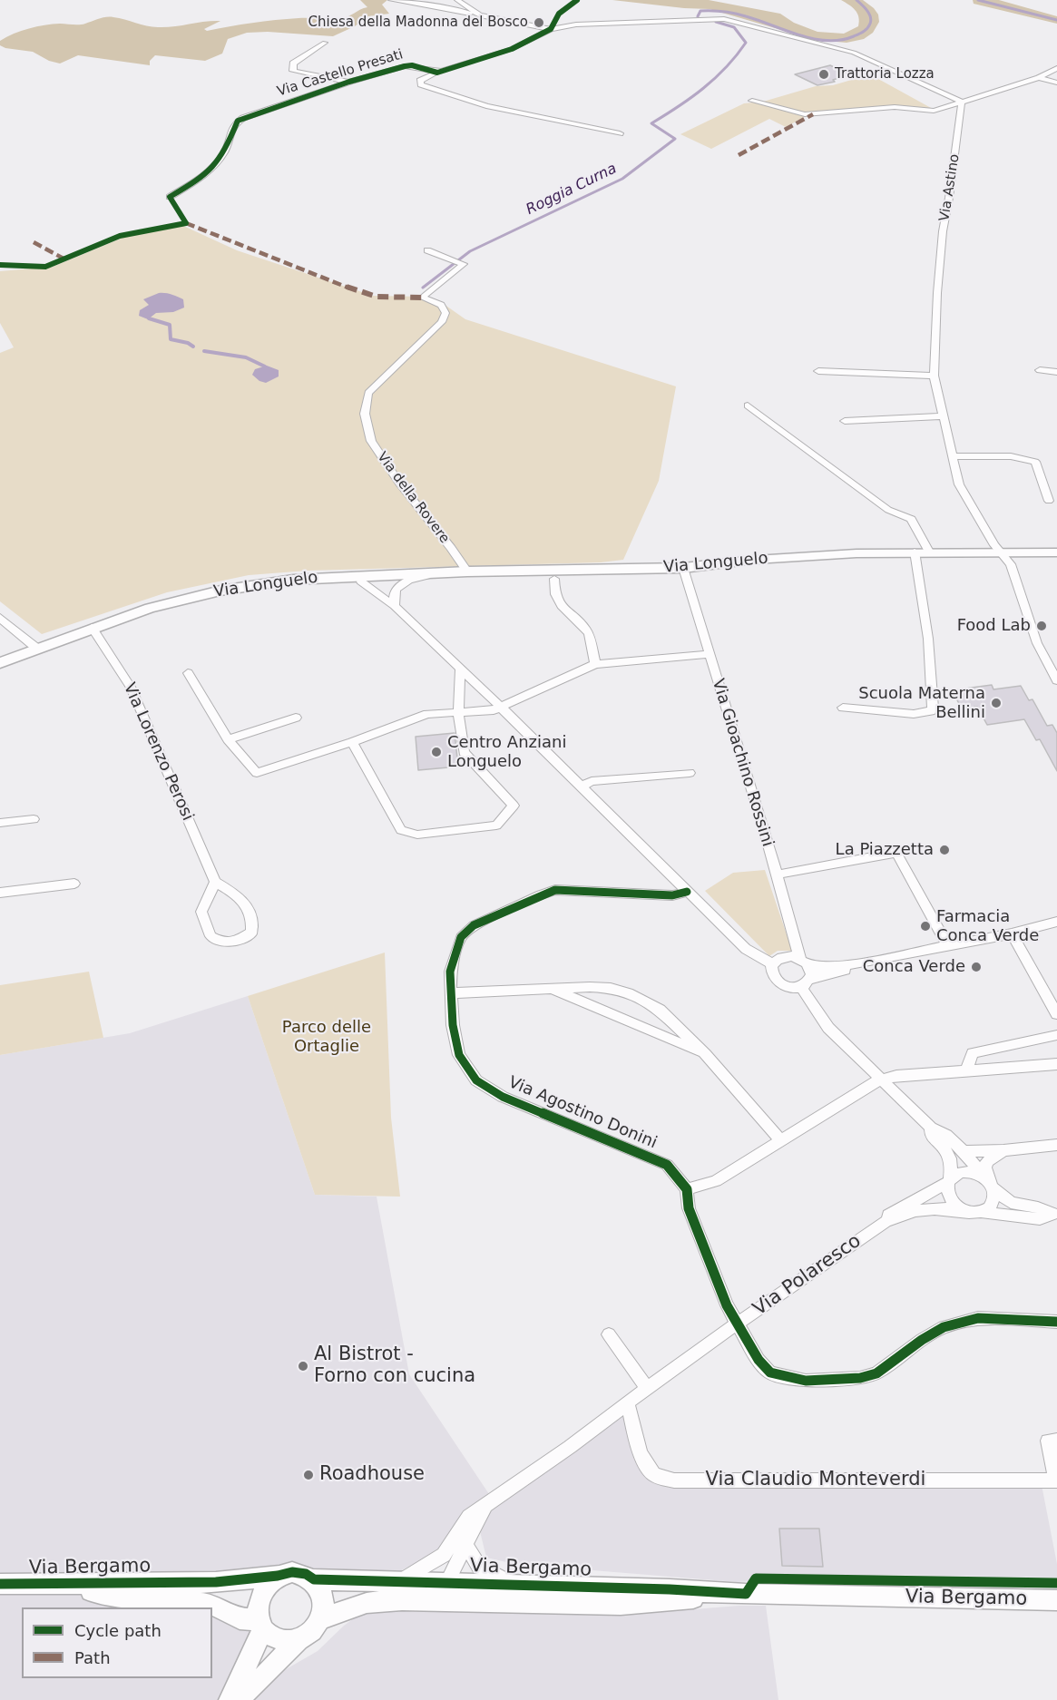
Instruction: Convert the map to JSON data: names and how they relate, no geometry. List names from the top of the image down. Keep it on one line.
{"streets":{"street":["Via Castello Presati","Via Astino","Via della Rovere","Via Longuelo","Via Lorenzo Perosi","Via Gioachino Rossini","Via Agostino Donini","Via Polaresco","Via Claudio Monteverdi","Via Bergamo"]},"crossings":[["Via Astino","Via Longuelo"],["Via della Rovere","Via Longuelo"],["Via Longuelo","Via Lorenzo Perosi"],["Via Longuelo","Via Gioachino Rossini"],["Via Agostino Donini","Via Polaresco"],["Via Polaresco","Via Claudio Monteverdi"],["Via Polaresco","Via Bergamo"]],"water":["Roggia Curna"],"parks":["Parco delle Ortaglie"],"places":["Chiesa della Madonna del Bosco","Trattoria Lozza","Food Lab","Scuola Materna Bellini","Centro Anziani Longuelo","La Piazzetta","Farmacia Conca Verde","Conca Verde","Al Bistrot - Forno con cucina","Roadhouse"],"legend":["Cycle path","Path"]}
